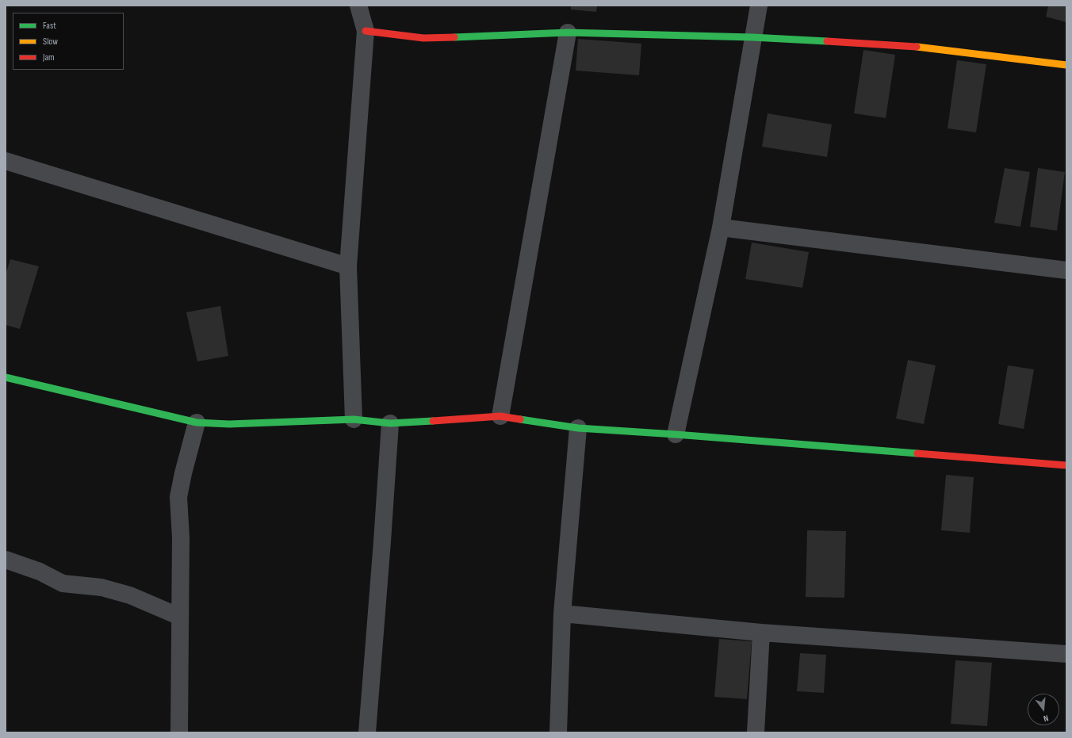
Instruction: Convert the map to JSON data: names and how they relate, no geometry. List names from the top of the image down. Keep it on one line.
{"legend":["Fast","Slow","Jam"],"north":"bottom"}
